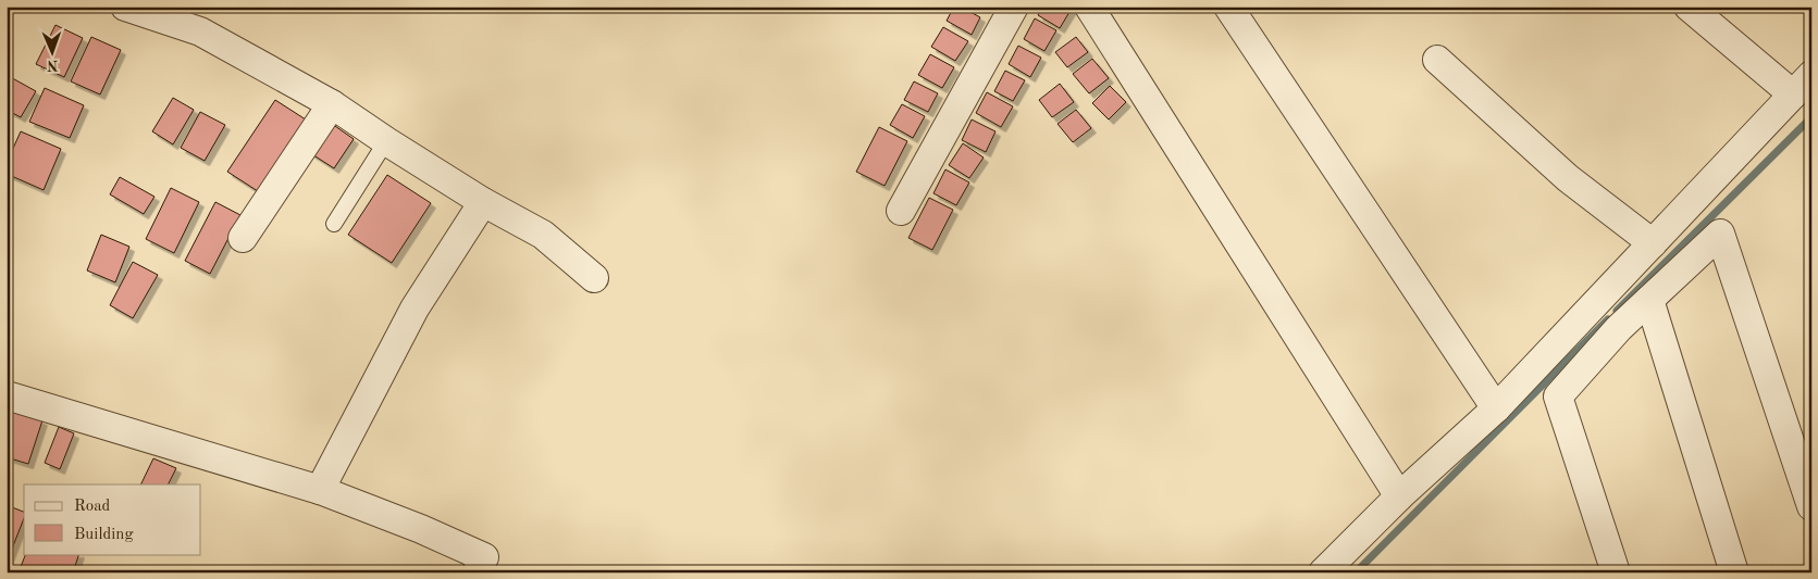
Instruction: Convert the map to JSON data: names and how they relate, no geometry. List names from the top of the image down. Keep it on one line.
{"legend":["Road","Building"],"north":"bottom"}
